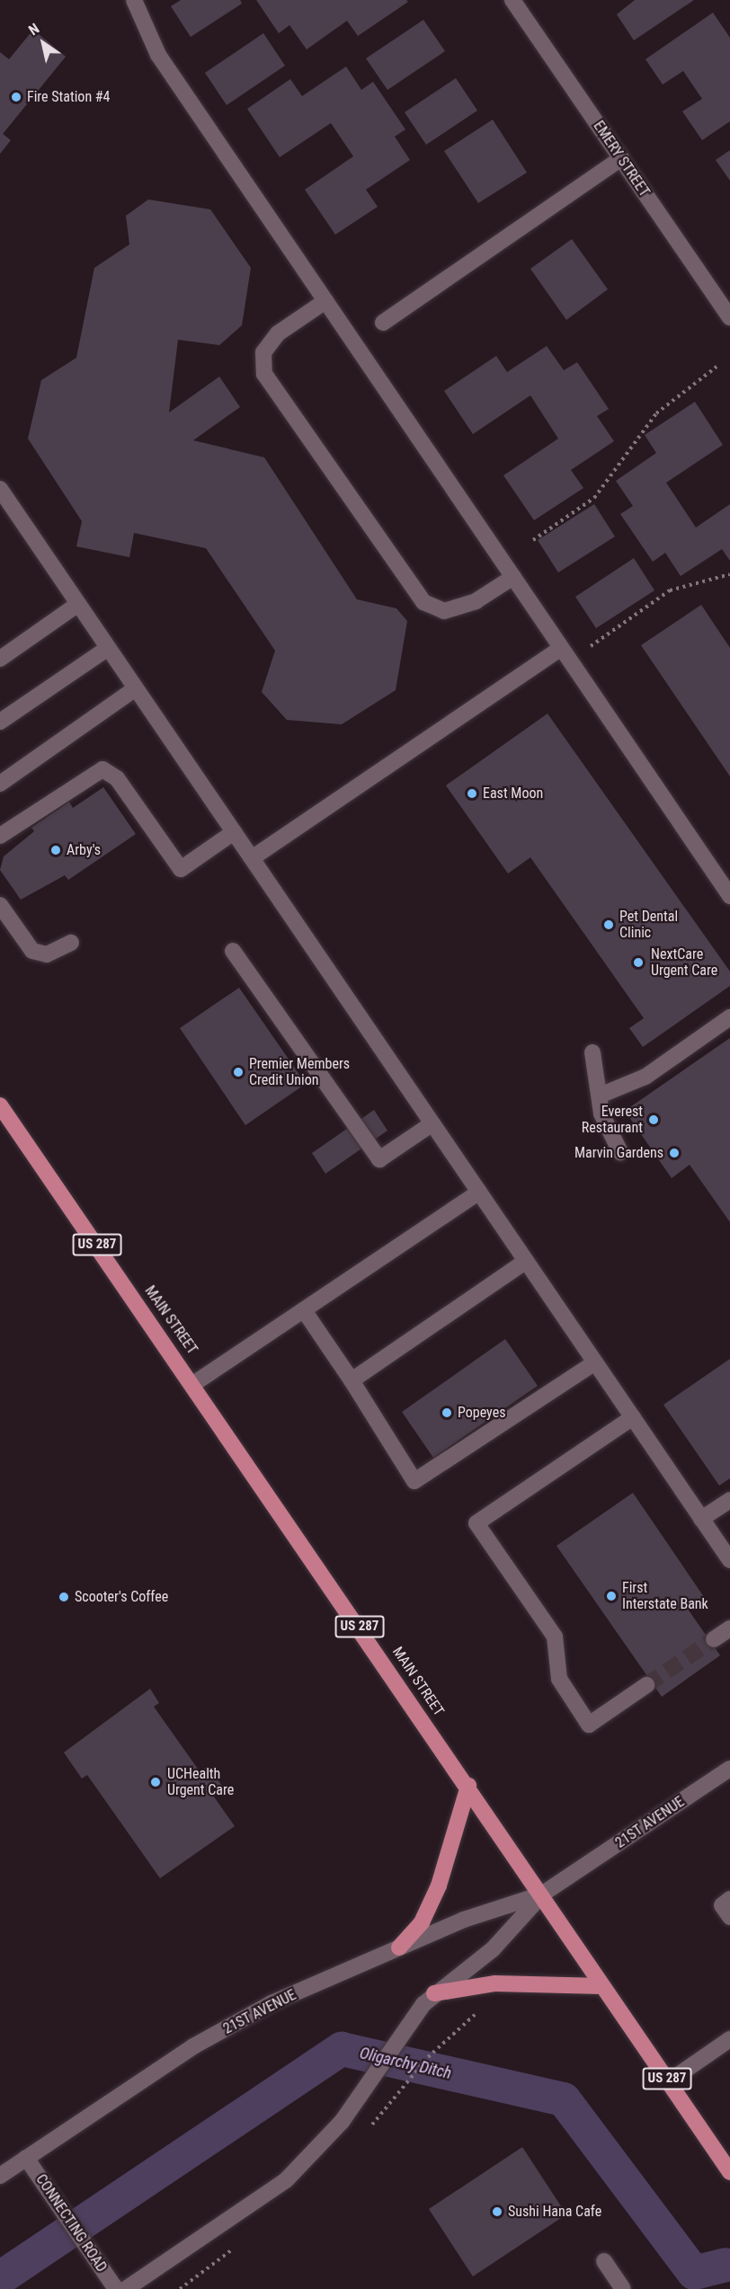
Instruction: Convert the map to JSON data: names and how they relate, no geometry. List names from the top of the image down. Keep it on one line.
{"streets":{"highway":["US 287","MAIN STREET"],"street":["EMERY STREET","21ST AVENUE","CONNECTING ROAD"]},"crossings":[["MAIN STREET","21ST AVENUE"],["21ST AVENUE","CONNECTING ROAD"]],"water":["Oligarchy Ditch"],"places":["Fire Station #4","East Moon","Arby's","Pet Dental Clinic","NextCare Urgent Care","Premier Members Credit Union","Everest Restaurant","Marvin Gardens","Popeyes","First Interstate Bank","Scooter's Coffee","UCHealth Urgent Care","Sushi Hana Cafe"],"north":"top left"}
